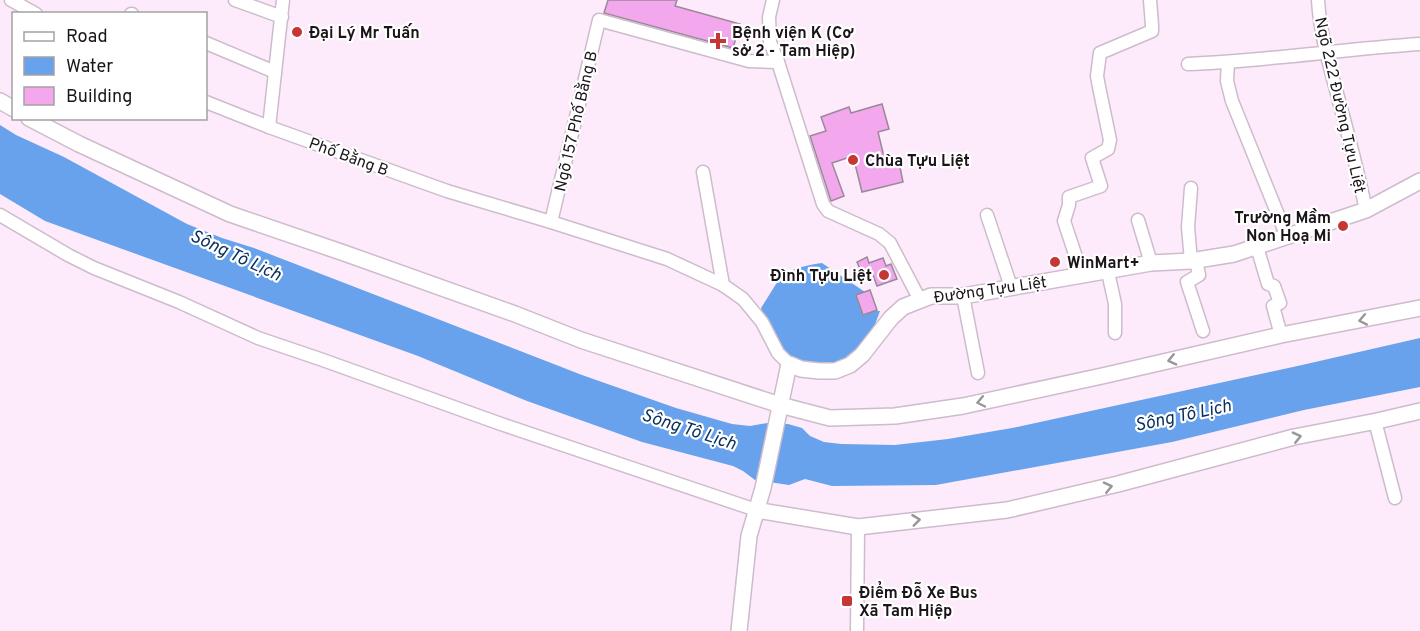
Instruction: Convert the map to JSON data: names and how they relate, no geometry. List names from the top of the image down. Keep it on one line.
{"streets":{"street":["Ngõ 222 Đường Tựu Liệt","Ngõ 157 Phố Bằng B","Phố Bằng B","Đường Tựu Liệt"]},"crossings":[["Ngõ 222 Đường Tựu Liệt","Đường Tựu Liệt"],["Ngõ 157 Phố Bằng B","Phố Bằng B"]],"water":["Sông Tô Lịch"],"places":{"other":["Đại Lý Mr Tuấn","Chùa Tựu Liệt","Trường Mầm Non Hoạ Mi","WinMart+","Đình Tựu Liệt"],"health":["Bệnh viện K (Cơ sở 2 - Tam Hiệp)"],"transit":["Điểm Đỗ Xe Bus Xã Tam Hiệp"]},"legend":["Road","Water","Building"]}
